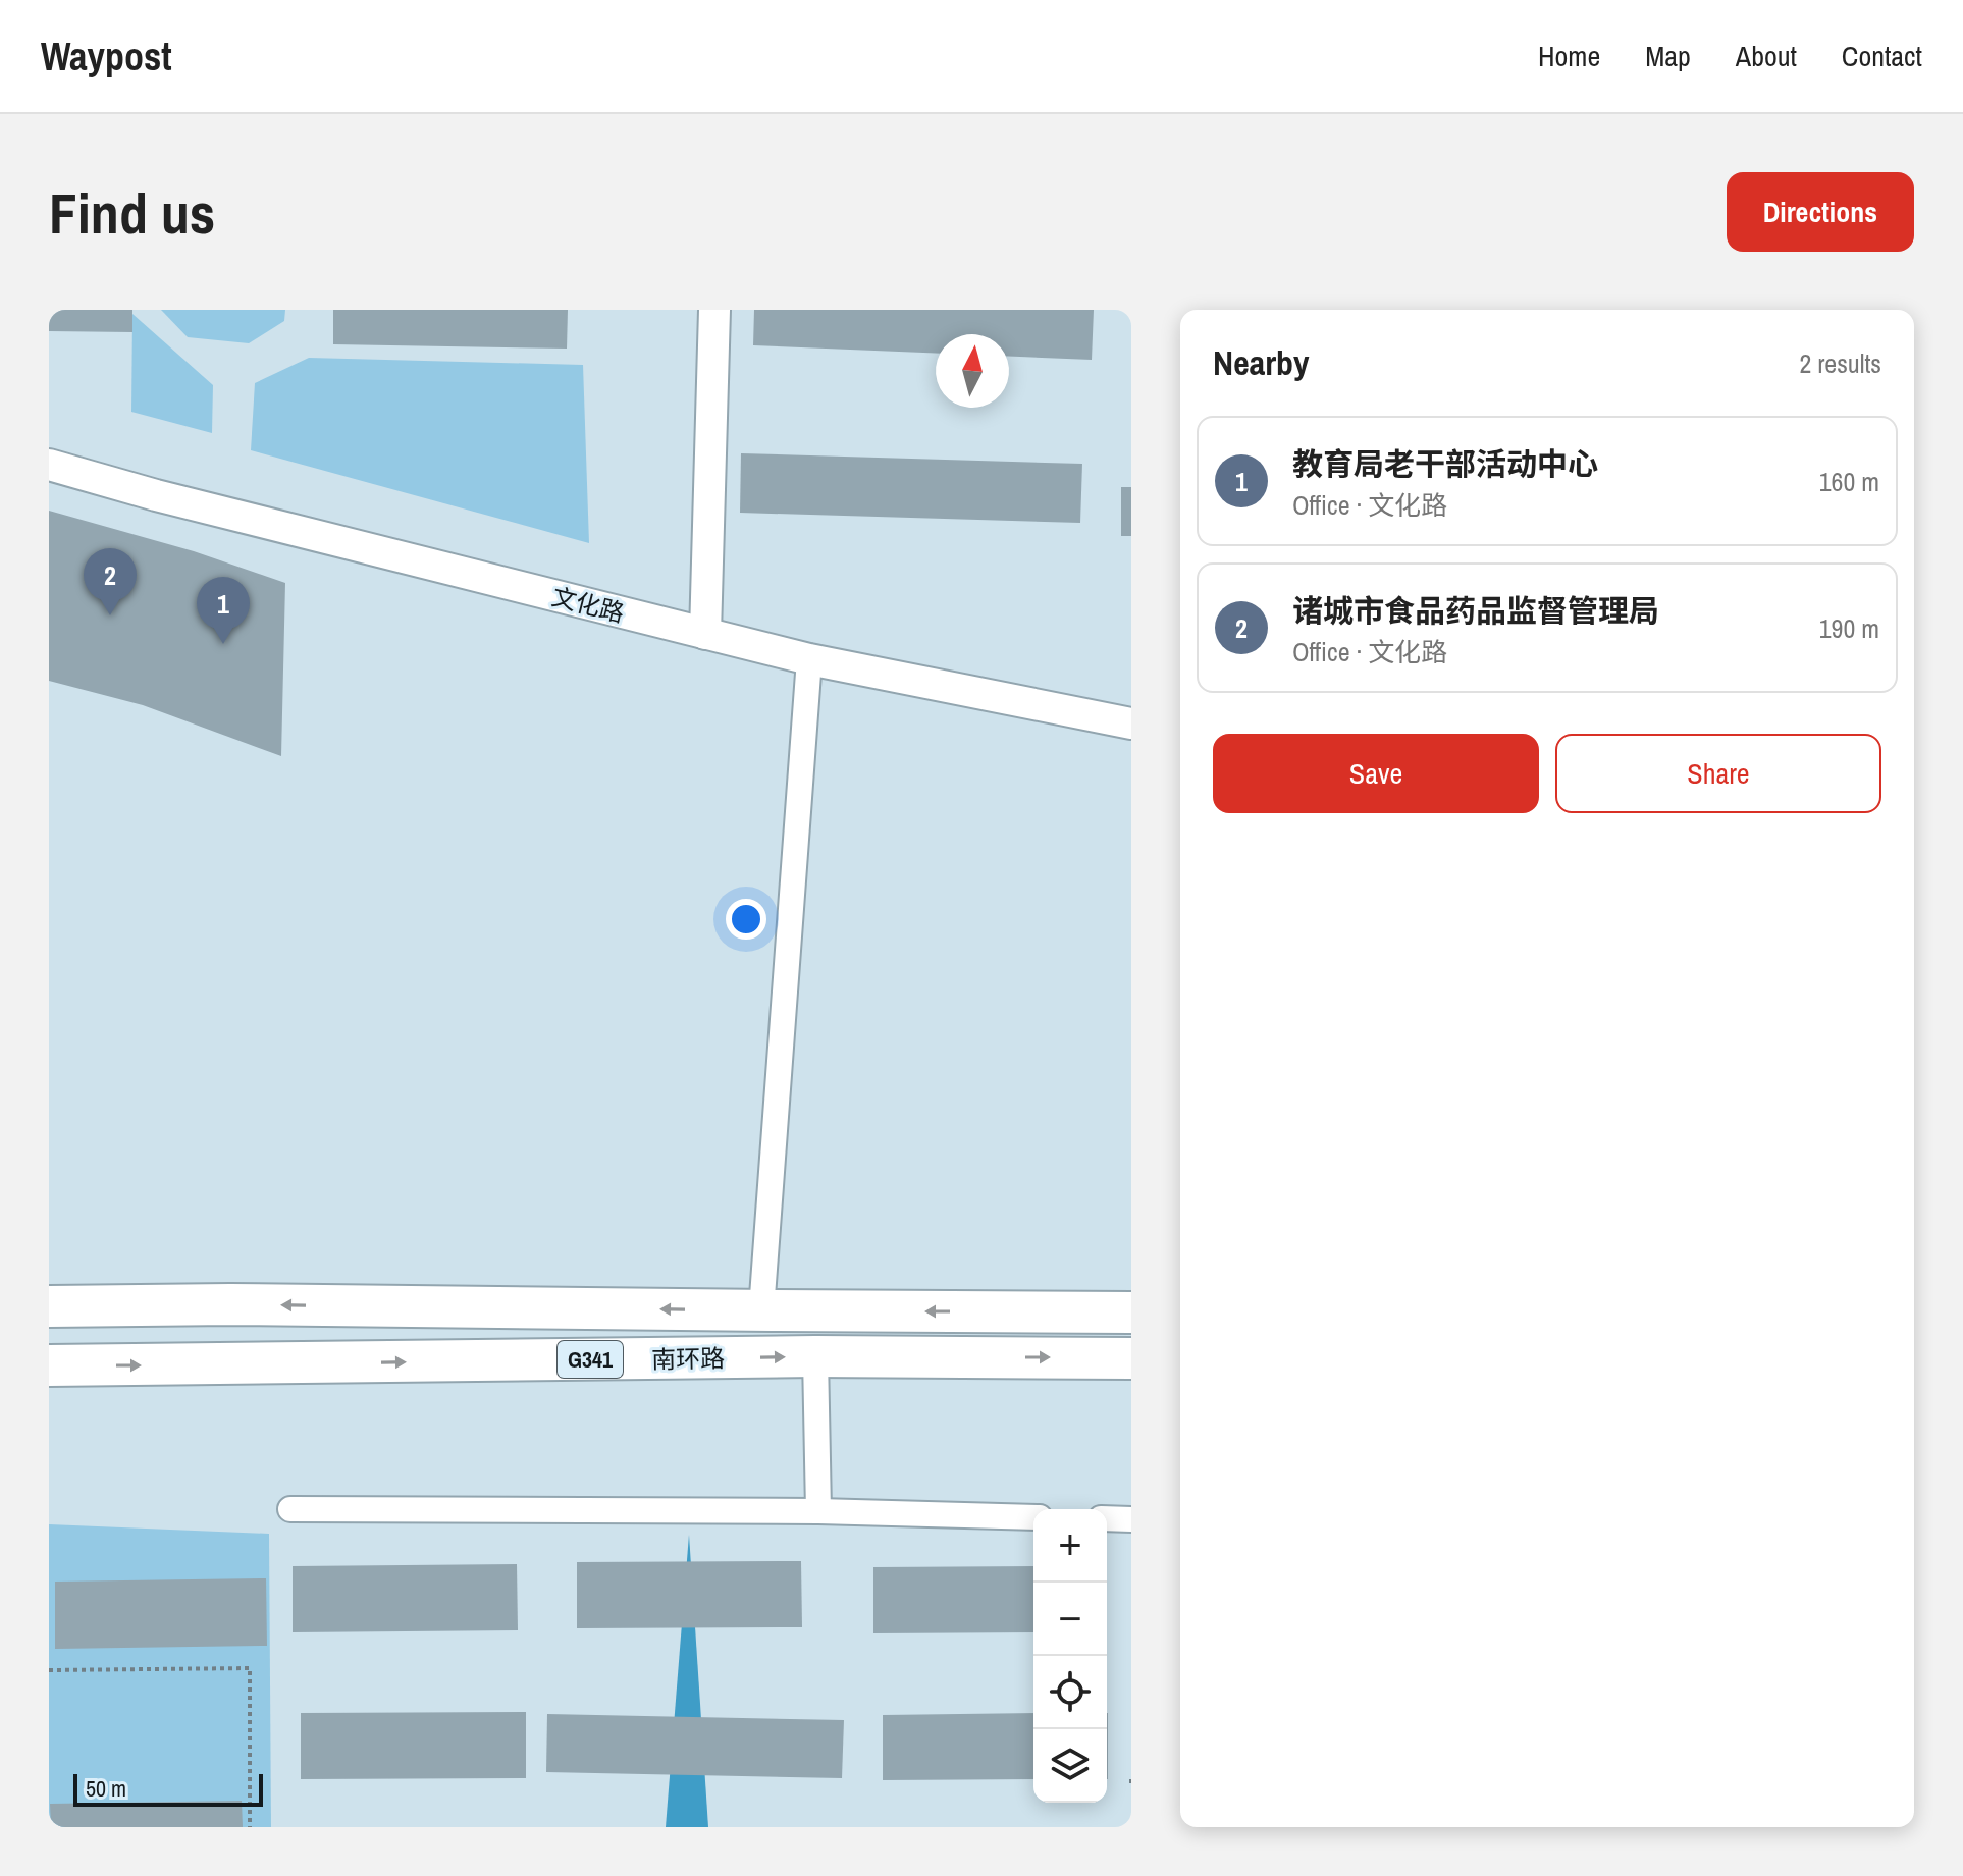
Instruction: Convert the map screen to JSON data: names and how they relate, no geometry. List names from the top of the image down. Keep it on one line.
{"streets":{"highway":["南环路","G341"],"street":["文化路"]},"scale_bar":"50 m","north":"top","page":{"header":"Waypost","nav":["Home","Map","About","Contact"],"buttons":["Directions",["Save","Share"]],"title":"Find us","heading":["Nearby","2 results"],"list":[{"mark":"1","name":"教育局老干部活动中心","note":"Office · 文化路","value":"160 m"},{"mark":"2","name":"诸城市食品药品监督管理局","note":"Office · 文化路","value":"190 m"}],"pins":["2","1"],"map_buttons":["+","−"],"scale":"50 m"}}
